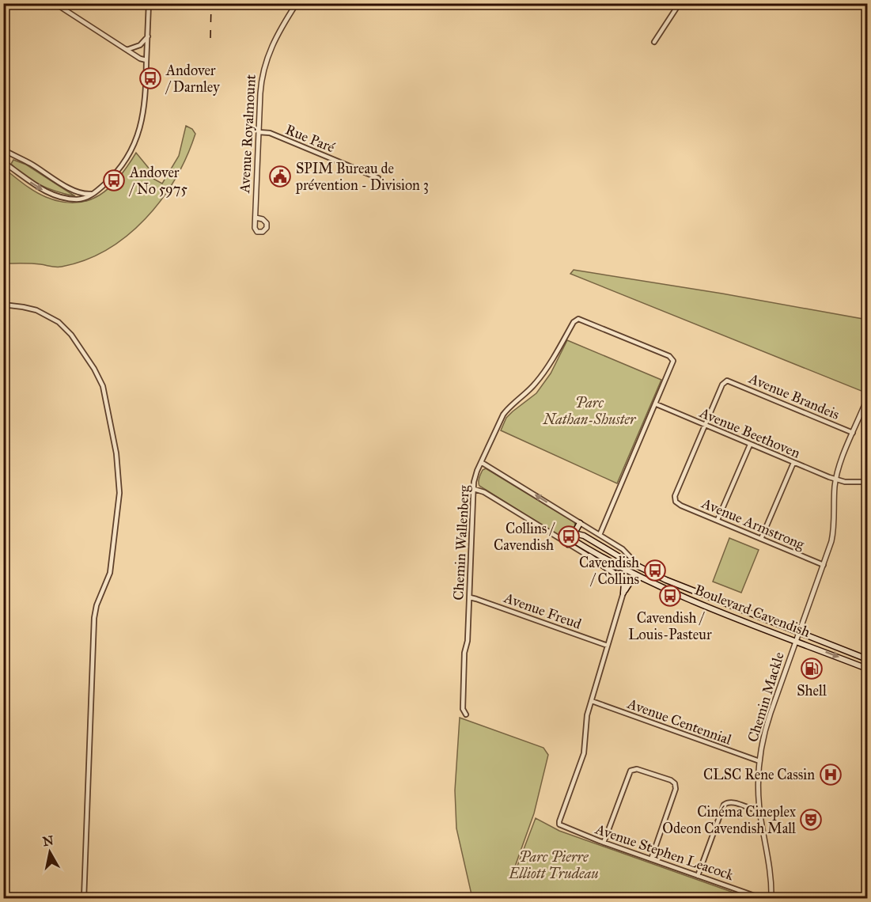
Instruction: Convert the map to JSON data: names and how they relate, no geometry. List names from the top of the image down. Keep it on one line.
{"streets":{"main road":["Boulevard Cavendish"],"street":["Avenue Royalmount","Rue Paré","Avenue Brandeis","Avenue Beethoven","Avenue Armstrong","Chemin Wallenberg","Avenue Freud","Chemin Mackle","Avenue Centennial","Avenue Stephen Leacock"]},"crossings":[["Avenue Royalmount","Rue Paré"],["Avenue Brandeis","Avenue Beethoven"],["Avenue Brandeis","Avenue Armstrong"],["Avenue Brandeis","Chemin Mackle"],["Avenue Beethoven","Avenue Armstrong"],["Avenue Beethoven","Chemin Wallenberg"],["Avenue Beethoven","Chemin Mackle"],["Avenue Armstrong","Chemin Mackle"],["Chemin Wallenberg","Avenue Freud"],["Chemin Wallenberg","Boulevard Cavendish"],["Boulevard Cavendish","Chemin Mackle"],["Chemin Mackle","Avenue Centennial"],["Avenue Centennial","Avenue Stephen Leacock"]],"parks":["Parc Nathan-Shuster","Parc Pierre Elliott Trudeau"],"places":{"bus stop":["Andover / Darnley","Andover / No 5975","Collins / Cavendish","Cavendish / Collins","Cavendish / Louis-Pasteur"],"public building":["SPIM Bureau de prévention - Division 3"],"fuel station":["Shell"],"hospital":["CLSC Rene Cassin"],"theatre":["Cinéma Cineplex Odeon Cavendish Mall"]},"north":"top"}
